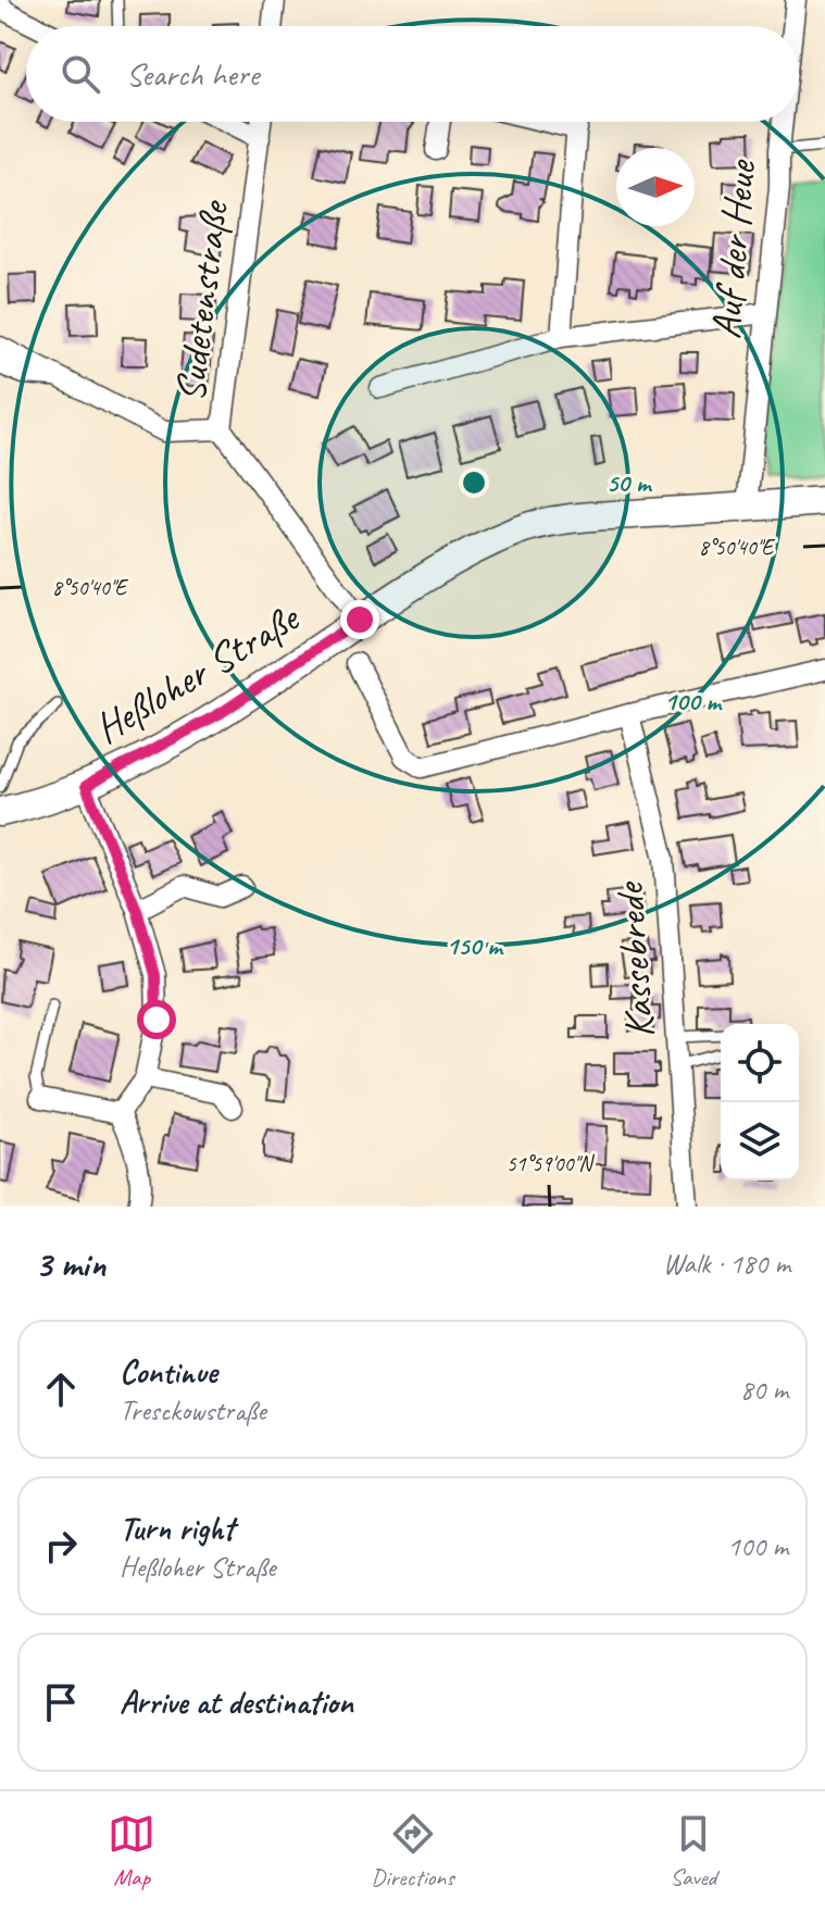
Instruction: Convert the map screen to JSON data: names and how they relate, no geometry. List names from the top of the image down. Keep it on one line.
{"streets":{"main road":["Heßloher Straße"],"street":["Auf der Heue","Sudetenstraße","Kassebrede"]},"crossings":[["Auf der Heue","Heßloher Straße"],["Sudetenstraße","Heßloher Straße"]],"north":"right","page":{"search":"Search here","heading":["3 min","Walk · 180 m"],"list":[["Continue","Tresckowstraße","80 m"],["Turn right","Heßloher Straße","100 m"],"Arrive at destination"],"nav":["Map","Directions","Saved"]},"coordinates":["8°50'40\"E","51°59'00\"N"],"rings":["50 m","100 m","150 m"]}
